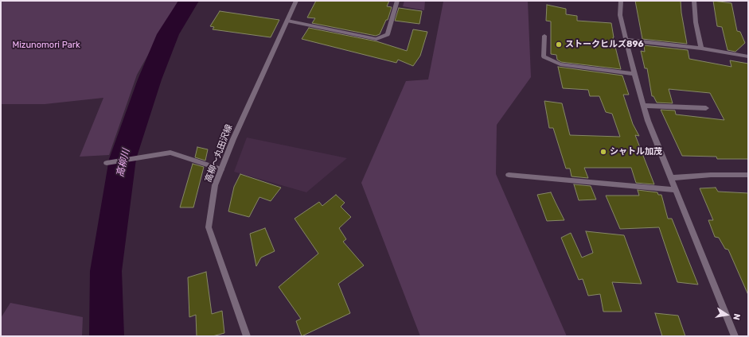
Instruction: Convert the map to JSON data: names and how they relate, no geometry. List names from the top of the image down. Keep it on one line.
{"streets":{"street":["高柳～丸田沢線"]},"water":["高柳川"],"parks":["Mizunomori Park"],"places":["ストークヒルズ896","シャトル加茂"],"north":"right"}
